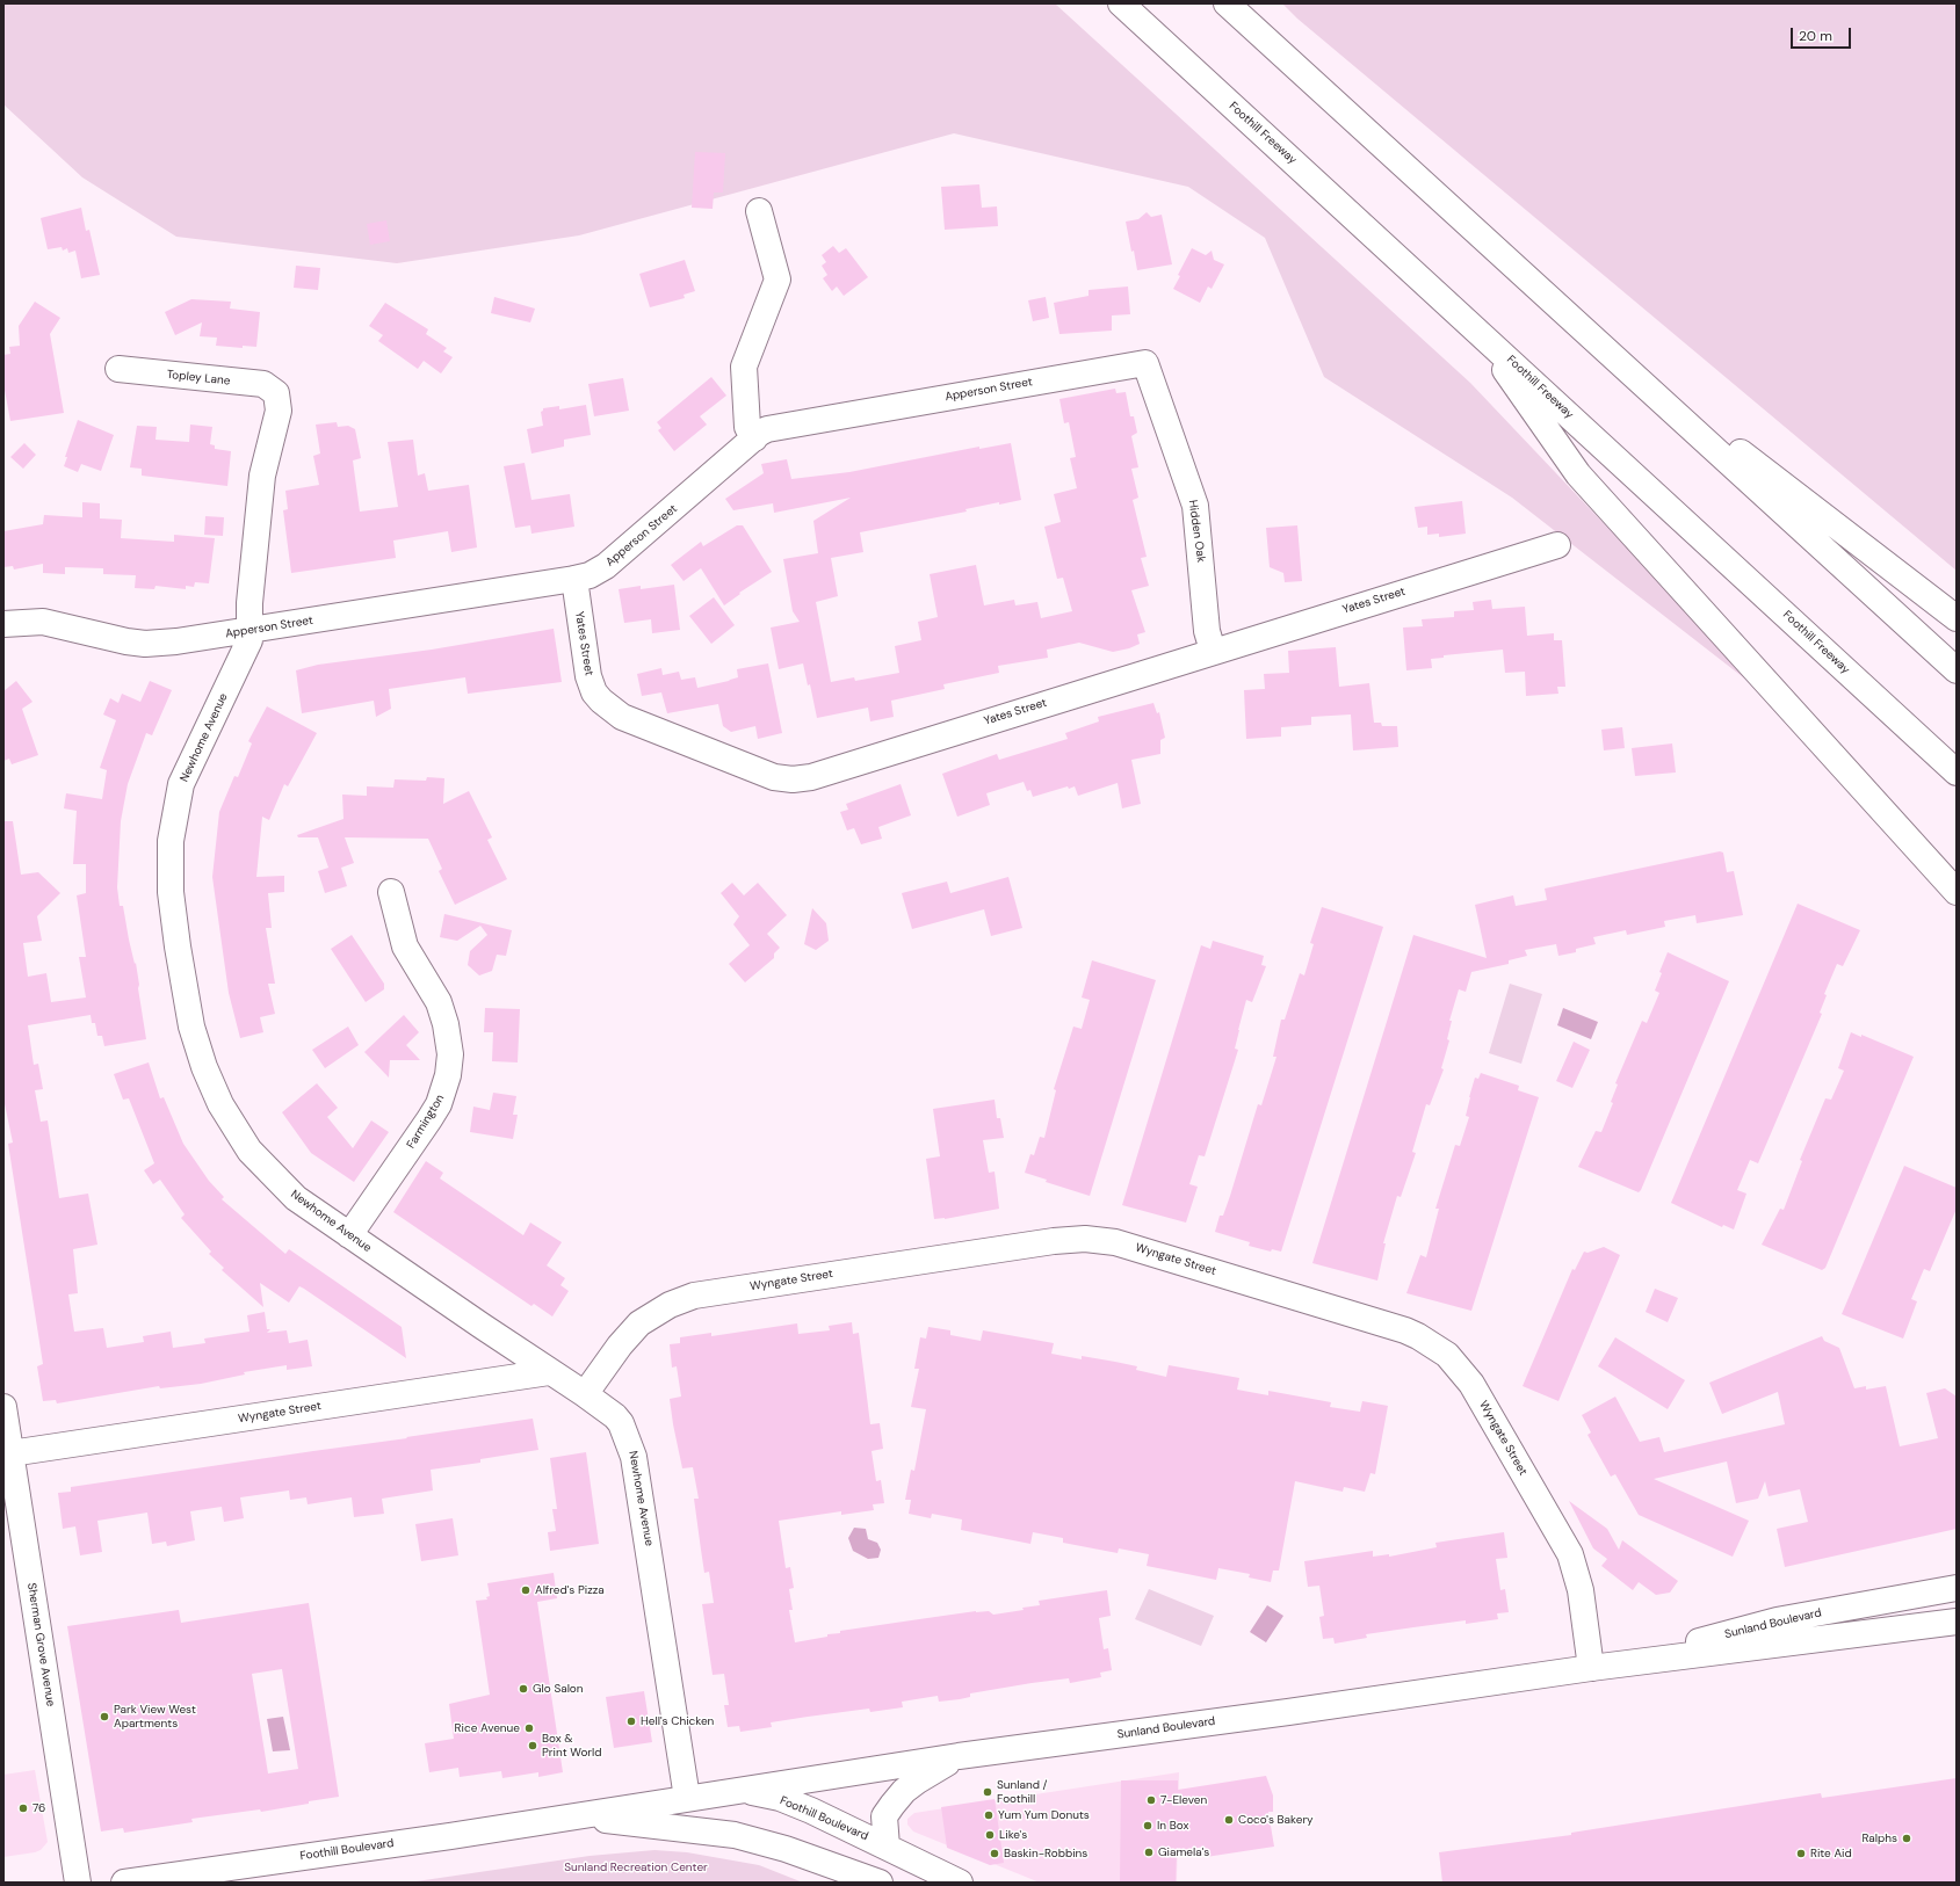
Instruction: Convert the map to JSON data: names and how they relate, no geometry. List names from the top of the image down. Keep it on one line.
{"streets":{"main road":["Foothill Freeway","Topley Lane","Apperson Street","Hidden Oak","Yates Street","Newhome Avenue","Farmington","Wyngate Street","Sunland Boulevard","Sherman Grove Avenue","Foothill Boulevard"]},"crossings":[["Topley Lane","Newhome Avenue"],["Apperson Street","Hidden Oak"],["Apperson Street","Yates Street"],["Apperson Street","Newhome Avenue"],["Hidden Oak","Yates Street"],["Newhome Avenue","Farmington"],["Newhome Avenue","Wyngate Street"],["Newhome Avenue","Foothill Boulevard"],["Wyngate Street","Sunland Boulevard"],["Wyngate Street","Sherman Grove Avenue"],["Sunland Boulevard","Foothill Boulevard"]],"parks":["Sunland Recreation Center"],"places":["Alfred's Pizza","Glo Salon","Park View West Apartments","Hell's Chicken","Rice Avenue","Box & Print World","Sunland / Foothill","7-Eleven","76","Yum Yum Donuts","Coco's Bakery","In Box","Like's","Ralphs","Giamela's","Baskin-Robbins","Rite Aid"],"scale_bar":"20 m"}
